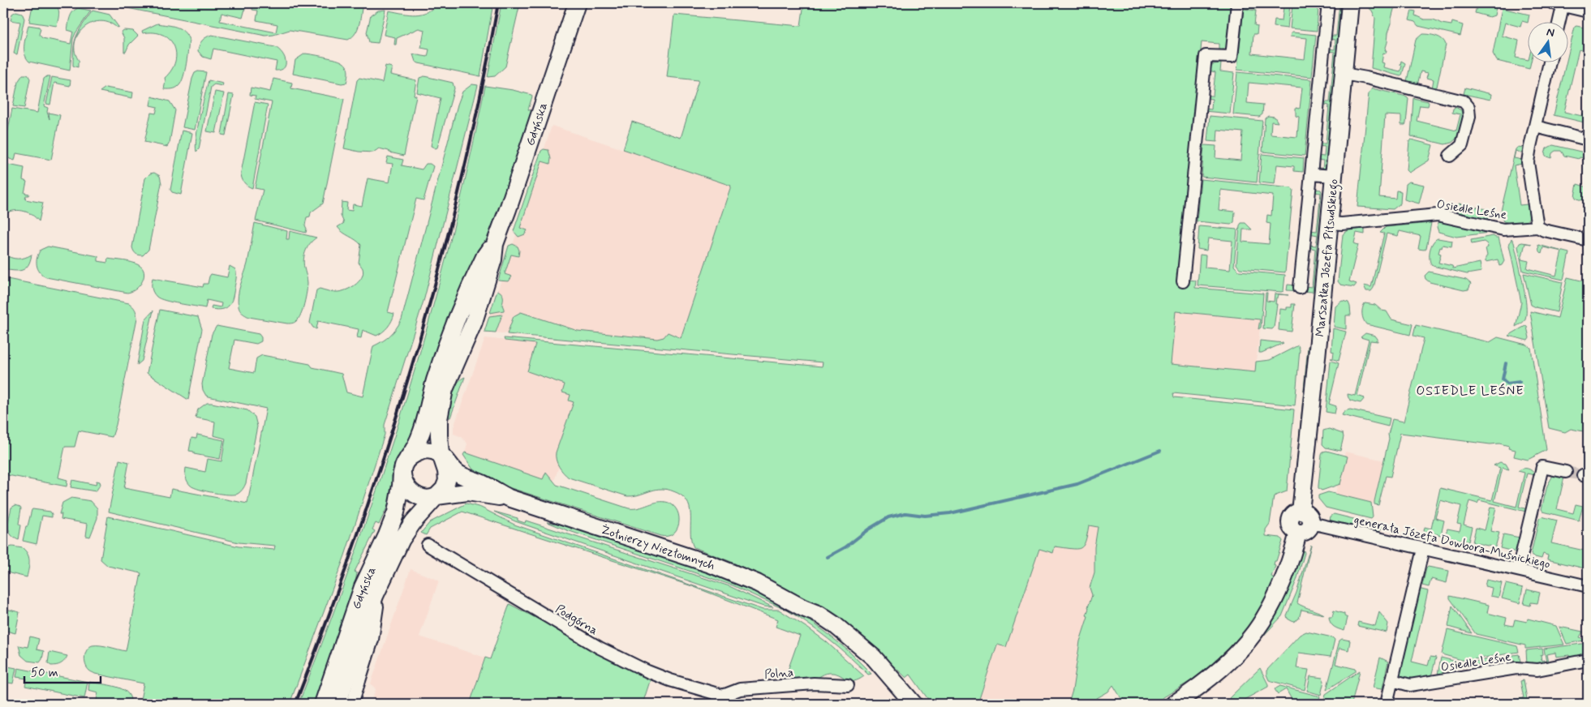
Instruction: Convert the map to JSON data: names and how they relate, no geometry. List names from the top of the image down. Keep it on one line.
{"streets":{"street":["Gdyńska","Osiedle Leśne","Marszałka Józefa Piłsudskiego","generała Józefa Dowbora-Muśnickiego","Żołnierzy Niezłomnych","Podgórna","Polna"]},"crossings":[["Gdyńska","Żołnierzy Niezłomnych"],["Osiedle Leśne","Marszałka Józefa Piłsudskiego"],["Marszałka Józefa Piłsudskiego","generała Józefa Dowbora-Muśnickiego"],["Podgórna","Polna"]],"districts":["OSIEDLE LEŚNE"],"scale_bar":"50 m","north":"top"}
